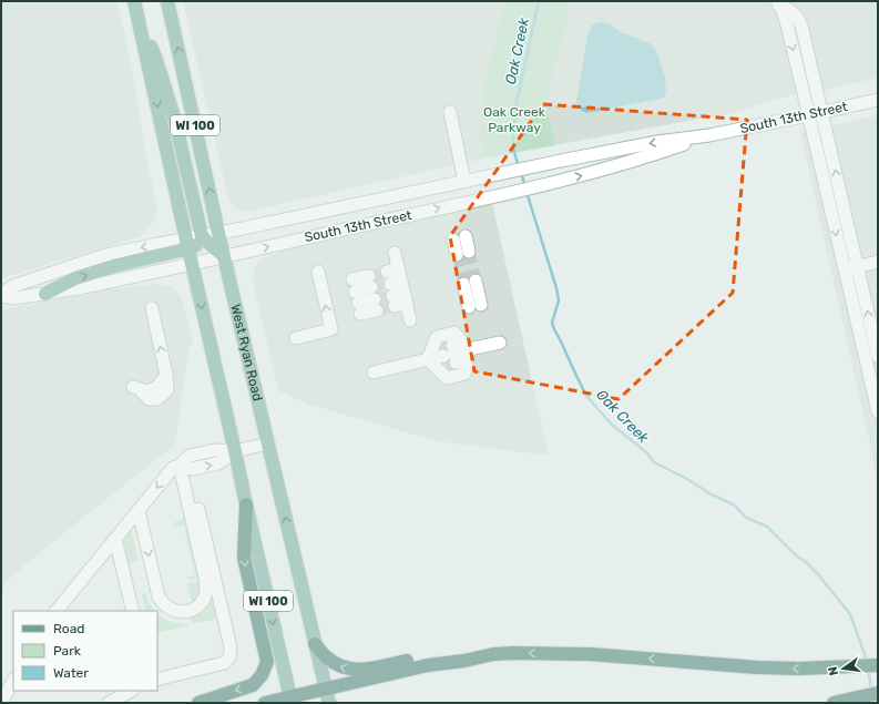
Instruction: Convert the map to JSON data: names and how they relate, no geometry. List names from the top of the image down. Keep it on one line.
{"streets":{"main road":["WI 100","West Ryan Road"],"street":["South 13th Street"]},"crossings":[["South 13th Street","WI 100"],["South 13th Street","West Ryan Road"]],"water":["Oak Creek"],"parks":["Oak Creek Parkway"],"legend":["Road","Park","Water"],"north":"left"}
